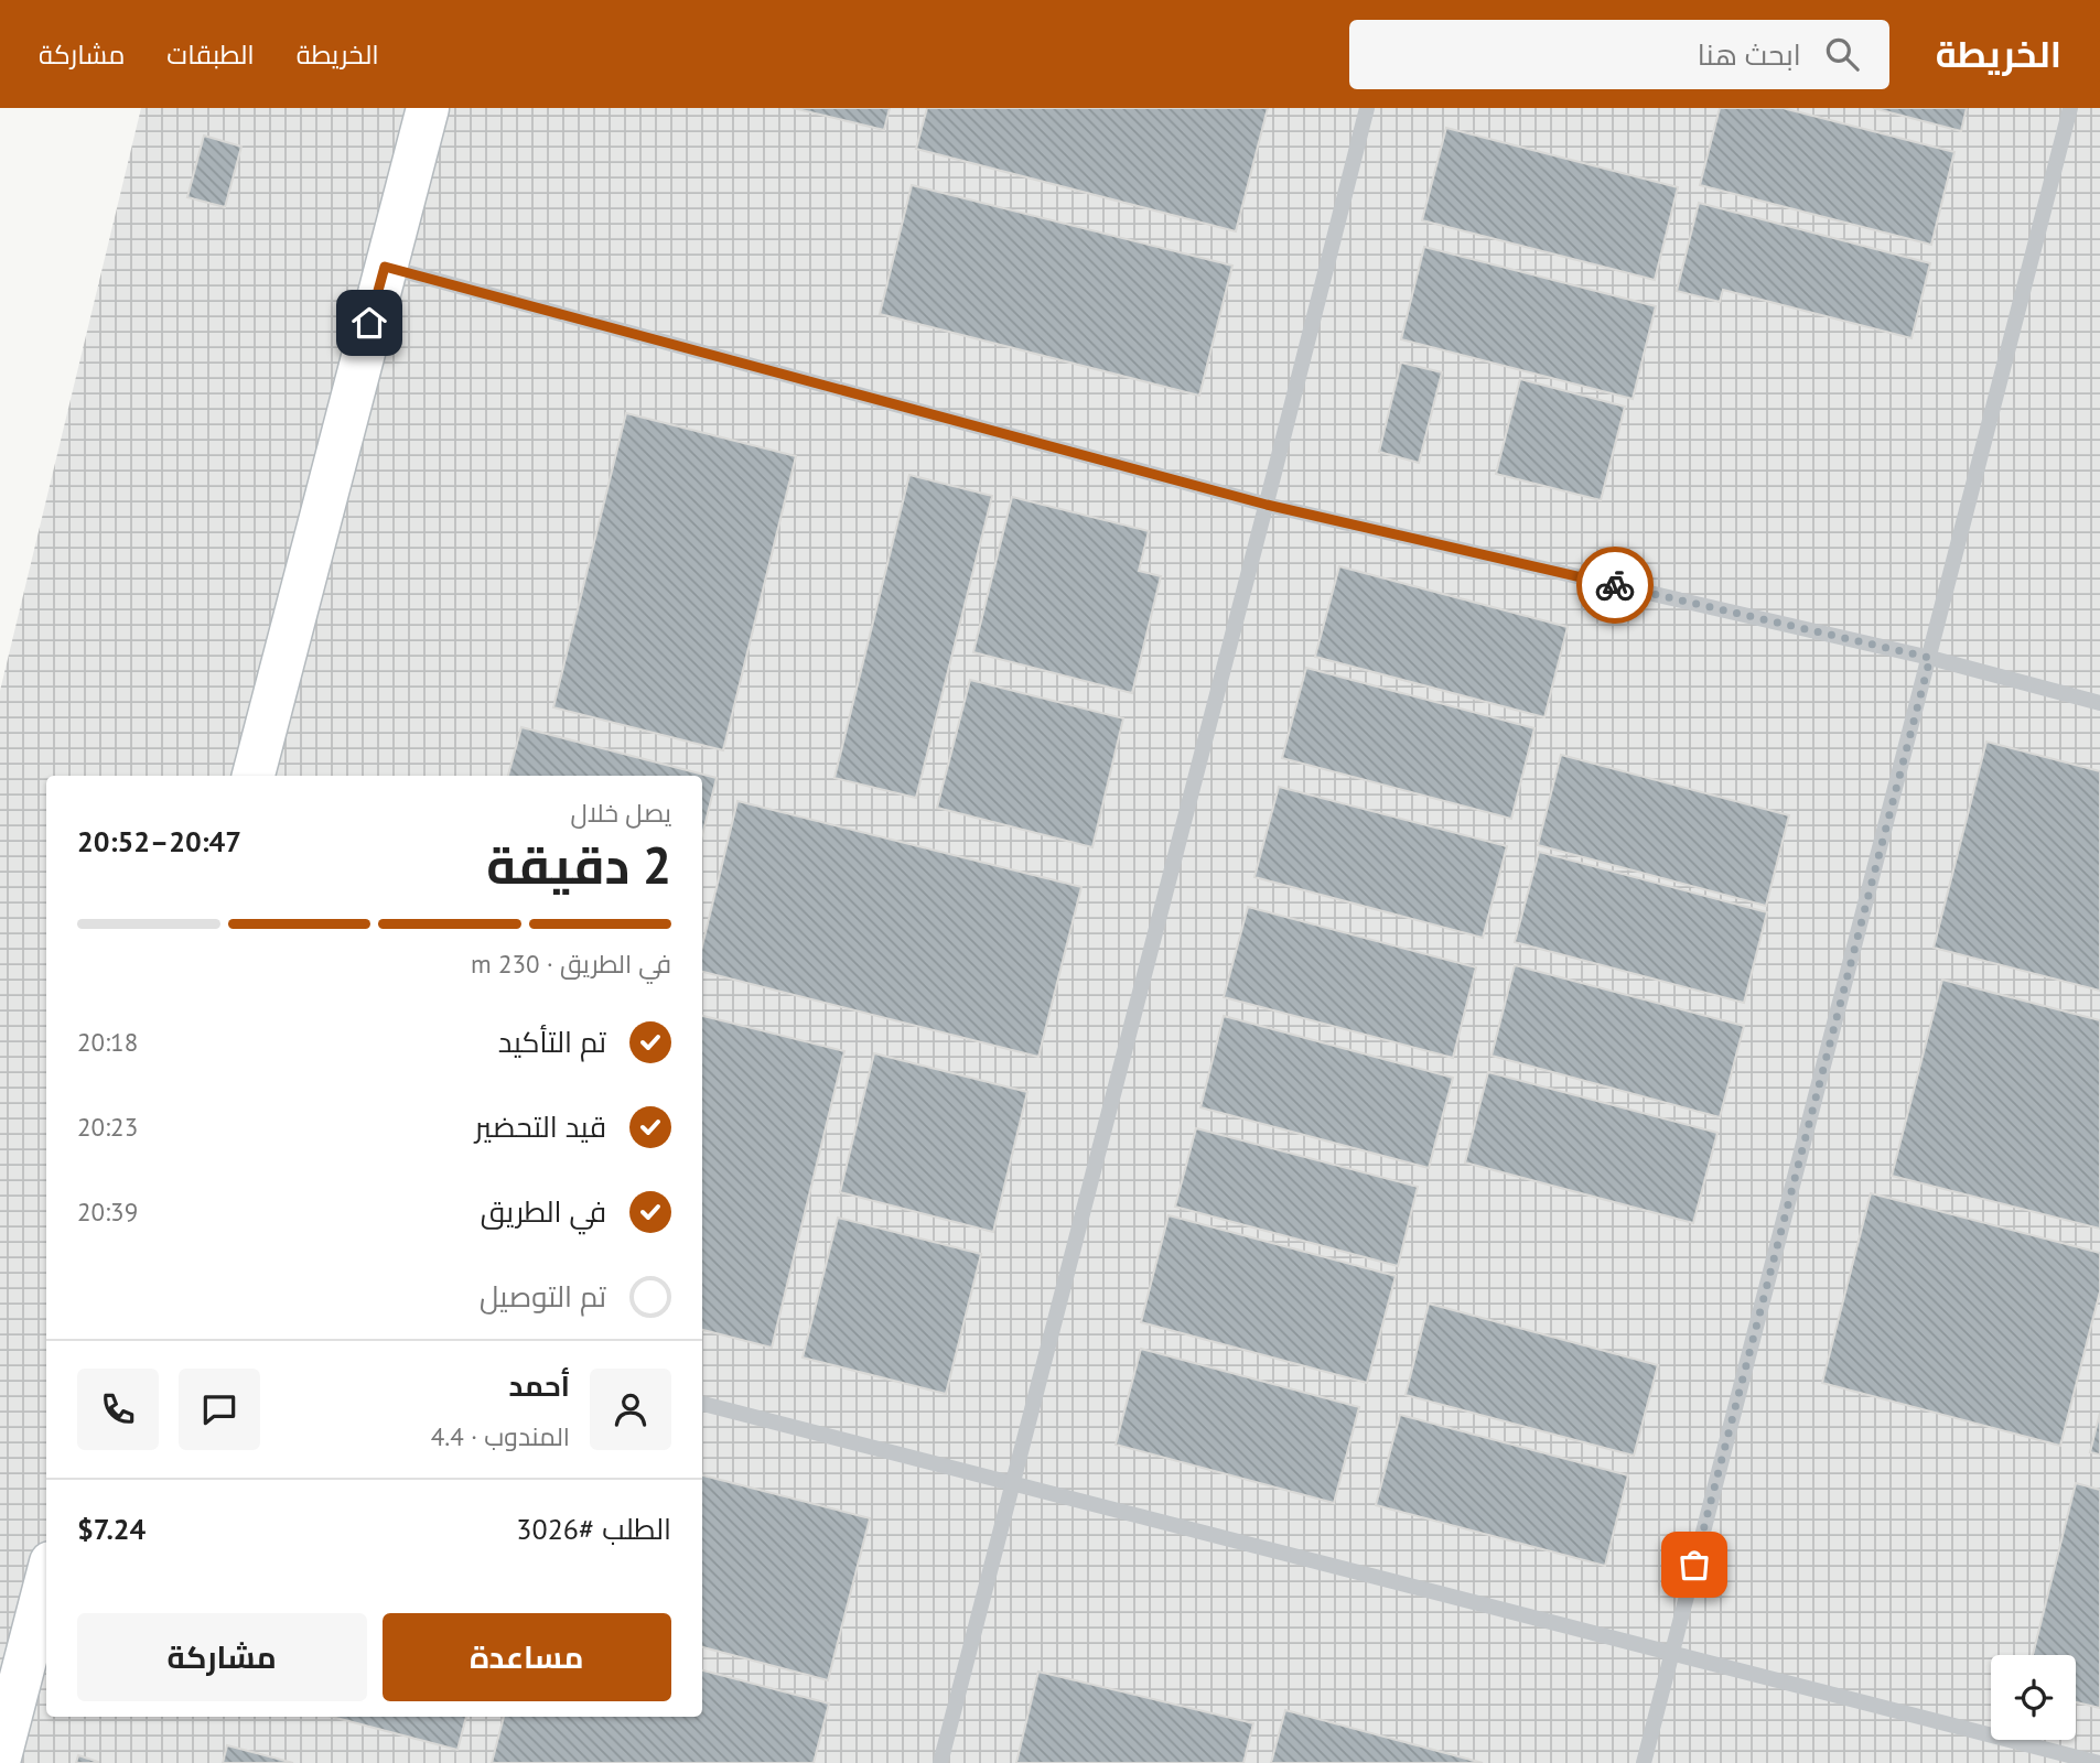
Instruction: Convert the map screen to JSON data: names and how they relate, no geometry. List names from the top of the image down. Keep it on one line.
{"page":{"header":"الخريطة","search":"ابحث هنا","nav":["الخريطة","الطبقات","مشاركة"],"heading":["2 دقيقة","يصل خلال","20:47–20:52"],"panel":["أحمد","المندوب · 4.4","الطلب #3026","$7.24"],"bar":"في الطريق · 230 m","list":[["تم التأكيد","20:18"],["قيد التحضير","20:23"],["في الطريق","20:39"],"تم التوصيل"],"buttons":["مساعدة","مشاركة"]}}
